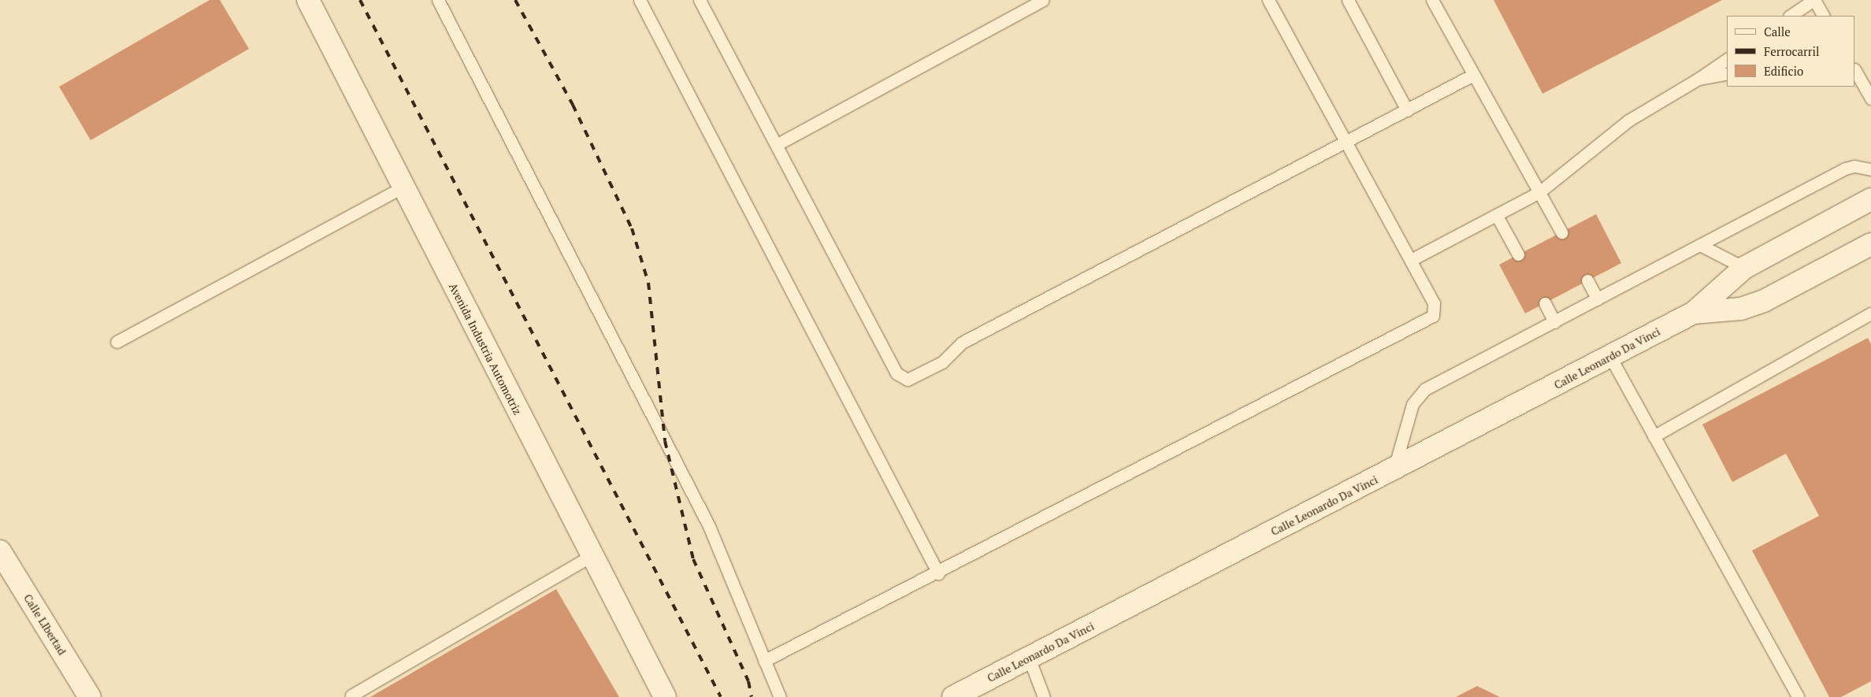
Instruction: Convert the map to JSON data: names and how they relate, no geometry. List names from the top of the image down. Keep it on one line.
{"streets":{"main road":["Avenida Industria Automotriz","Calle Leonardo Da Vinci","Calle LIbertad"]},"legend":["Calle","Ferrocarril","Edificio"]}
